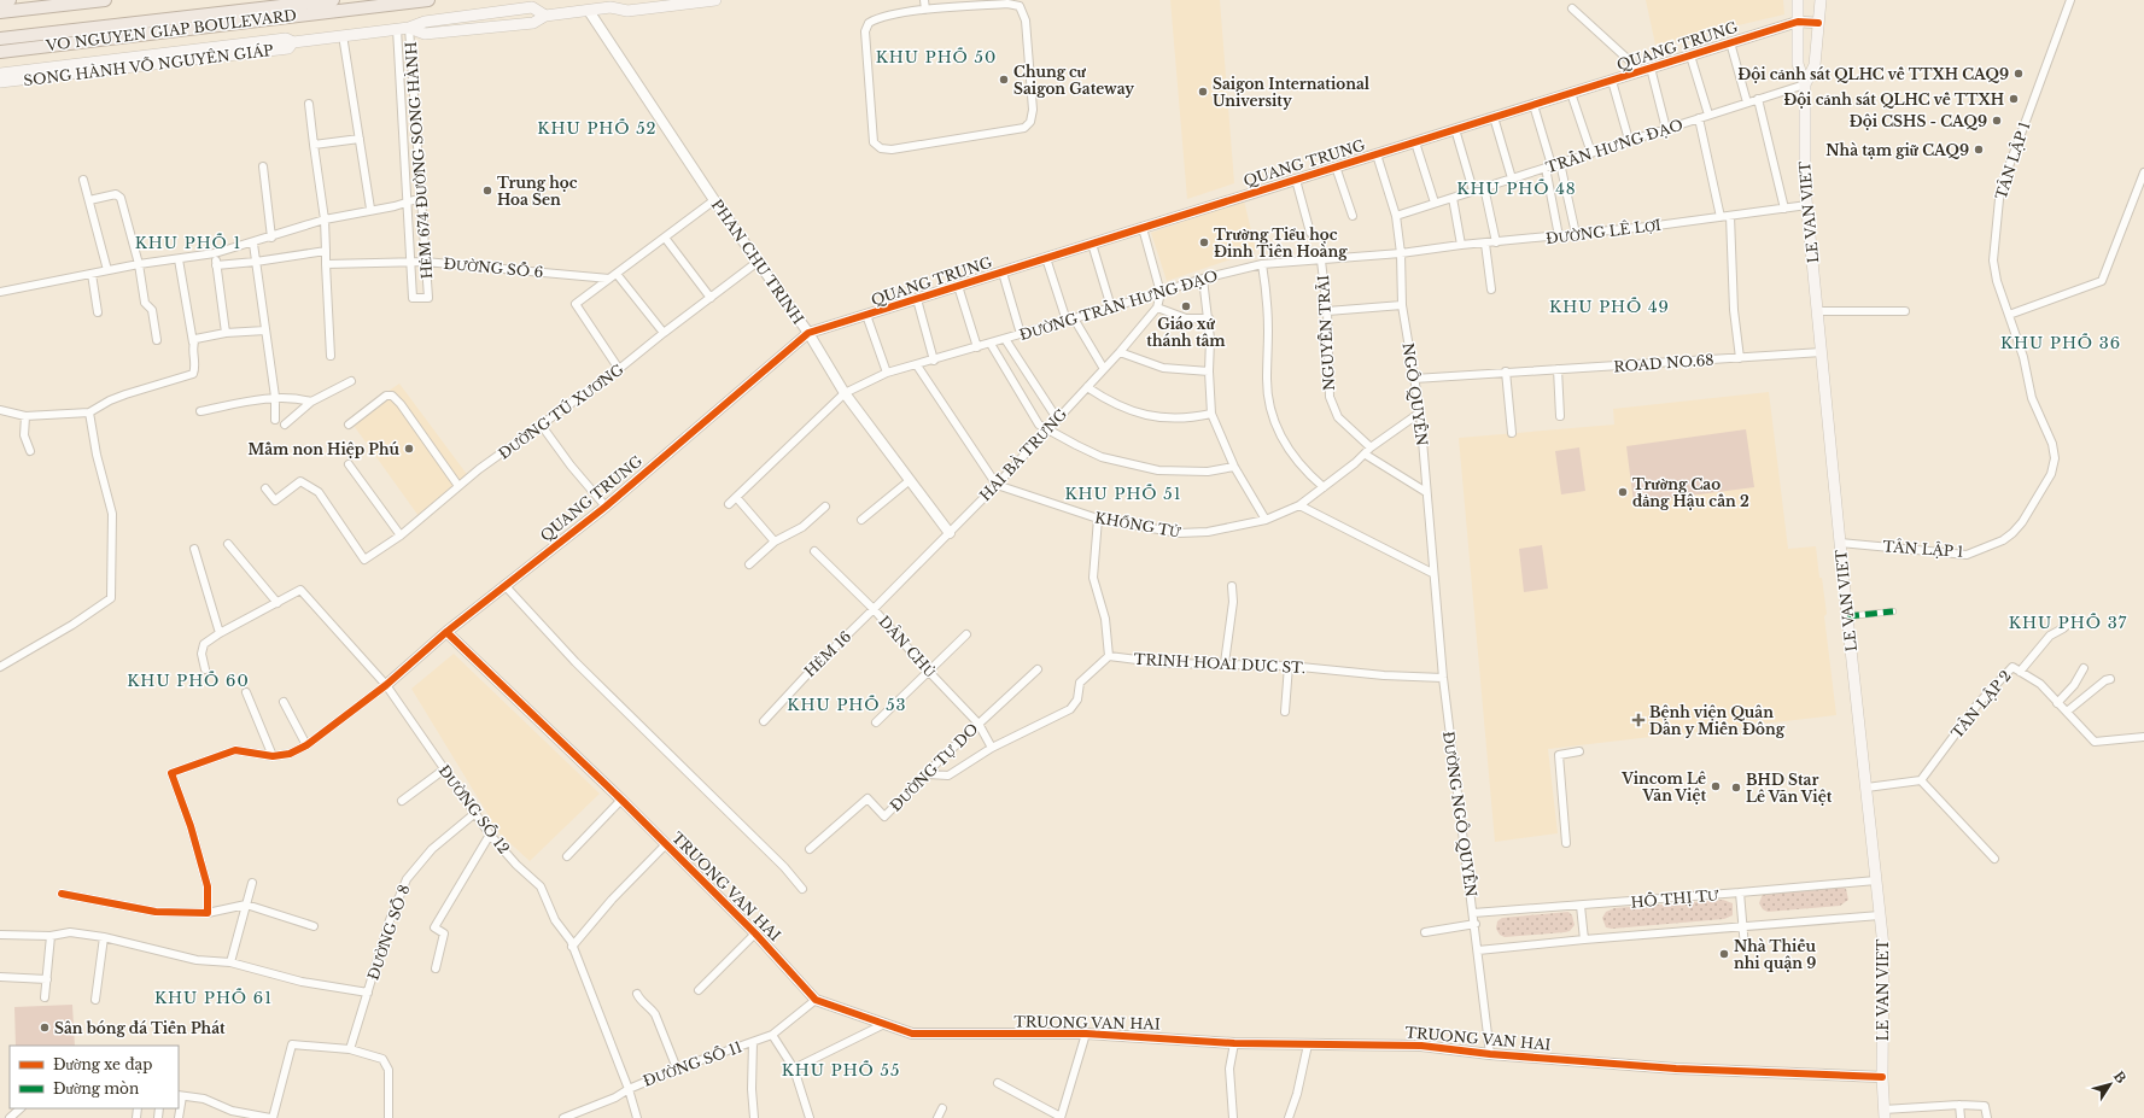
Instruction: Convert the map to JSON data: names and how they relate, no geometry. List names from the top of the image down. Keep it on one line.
{"streets":{"highway":["VO NGUYEN GIAP BOULEVARD"],"main road":["SONG HÀNH VÕ NGUYÊN GIÁP","LE VAN VIET"],"street":["QUANG TRUNG","TRẦN HƯNG ĐẠO","HẺM 674 ĐƯỜNG SONG HÀNH","TÂN LẬP 1","ĐƯỜNG LÊ LỢI","PHAN CHU TRINH","ĐƯỜNG SỐ 6","ĐƯỜNG TRẦN HƯNG ĐẠO","NGUYỄN TRÃI","ROAD NO.68","NGÔ QUYỀN","ĐƯỜNG TÚ XƯƠNG","HAI BÀ TRƯNG","KHỔNG TỬ","DÂN CHỦ","HẺM 16","TRINH HOAI DUC ST.","TÂN LẬP 2","ĐƯỜNG TỰ DO","ĐƯỜNG SỐ 12","ĐƯỜNG NGÔ QUYỀN","TRUONG VAN HAI","HỒ THỊ TƯ","ĐƯỜNG SỐ 8","ĐƯỜNG SỐ 11"]},"crossings":[["QUANG TRUNG","LE VAN VIET"],["QUANG TRUNG","PHAN CHU TRINH"],["QUANG TRUNG","NGÔ QUYỀN"],["QUANG TRUNG","ĐƯỜNG SỐ 12"],["QUANG TRUNG","TRUONG VAN HAI"],["SONG HÀNH VÕ NGUYÊN GIÁP","HẺM 674 ĐƯỜNG SONG HÀNH"],["TRẦN HƯNG ĐẠO","LE VAN VIET"],["TRẦN HƯNG ĐẠO","NGÔ QUYỀN"],["HẺM 674 ĐƯỜNG SONG HÀNH","ĐƯỜNG SỐ 6"],["TÂN LẬP 1","LE VAN VIET"],["LE VAN VIET","ĐƯỜNG LÊ LỢI"],["LE VAN VIET","ROAD NO.68"],["LE VAN VIET","TRUONG VAN HAI"],["LE VAN VIET","HỒ THỊ TƯ"],["ĐƯỜNG LÊ LỢI","ĐƯỜNG TRẦN HƯNG ĐẠO"],["ĐƯỜNG LÊ LỢI","NGÔ QUYỀN"],["PHAN CHU TRINH","ĐƯỜNG TRẦN HƯNG ĐẠO"],["PHAN CHU TRINH","ĐƯỜNG TÚ XƯƠNG"],["PHAN CHU TRINH","HAI BÀ TRƯNG"],["ĐƯỜNG TRẦN HƯNG ĐẠO","NGUYỄN TRÃI"],["ĐƯỜNG TRẦN HƯNG ĐẠO","NGÔ QUYỀN"],["ĐƯỜNG TRẦN HƯNG ĐẠO","HAI BÀ TRƯNG"],["NGUYỄN TRÃI","KHỔNG TỬ"],["ROAD NO.68","NGÔ QUYỀN"],["NGÔ QUYỀN","KHỔNG TỬ"],["NGÔ QUYỀN","ĐƯỜNG NGÔ QUYỀN"],["HAI BÀ TRƯNG","KHỔNG TỬ"],["HAI BÀ TRƯNG","DÂN CHỦ"],["HAI BÀ TRƯNG","HẺM 16"],["DÂN CHỦ","HẺM 16"],["DÂN CHỦ","ĐƯỜNG TỰ DO"],["TRINH HOAI DUC ST.","ĐƯỜNG NGÔ QUYỀN"],["ĐƯỜNG SỐ 12","ĐƯỜNG SỐ 8"],["ĐƯỜNG SỐ 12","ĐƯỜNG SỐ 11"],["ĐƯỜNG NGÔ QUYỀN","TRUONG VAN HAI"],["ĐƯỜNG NGÔ QUYỀN","HỒ THỊ TƯ"],["TRUONG VAN HAI","ĐƯỜNG SỐ 11"]],"districts":["KHU PHỐ 50","KHU PHỐ 52","KHU PHỐ 48","KHU PHỐ 1","KHU PHỐ 49","KHU PHỐ 36","KHU PHỐ 51","KHU PHỐ 37","KHU PHỐ 60","KHU PHỐ 53","KHU PHỐ 61","KHU PHỐ 55"],"places":{"other":["Đội cảnh sát QLHC về TTXH CAQ9","Chung cư Saigon Gateway","Saigon International University","Đội cảnh sát QLHC về TTXH","Đội CSHS - CAQ9","Nhà tạm giữ CAQ9","Trung học Hoa Sen","Trường Tiểu học Đinh Tiên Hoàng","Giáo xứ thánh tâm","Mầm non Hiệp Phú","Trường Cao đẳng Hậu cần 2","Vincom Lê Văn Việt","BHD Star Lê Văn Việt","Nhà Thiếu nhi quận 9","Sân bóng đá Tiến Phát"],"health":["Bệnh viện Quân Dân y Miền Đông"]},"legend":["Đường xe đạp","Đường mòn"],"north":"top right"}
